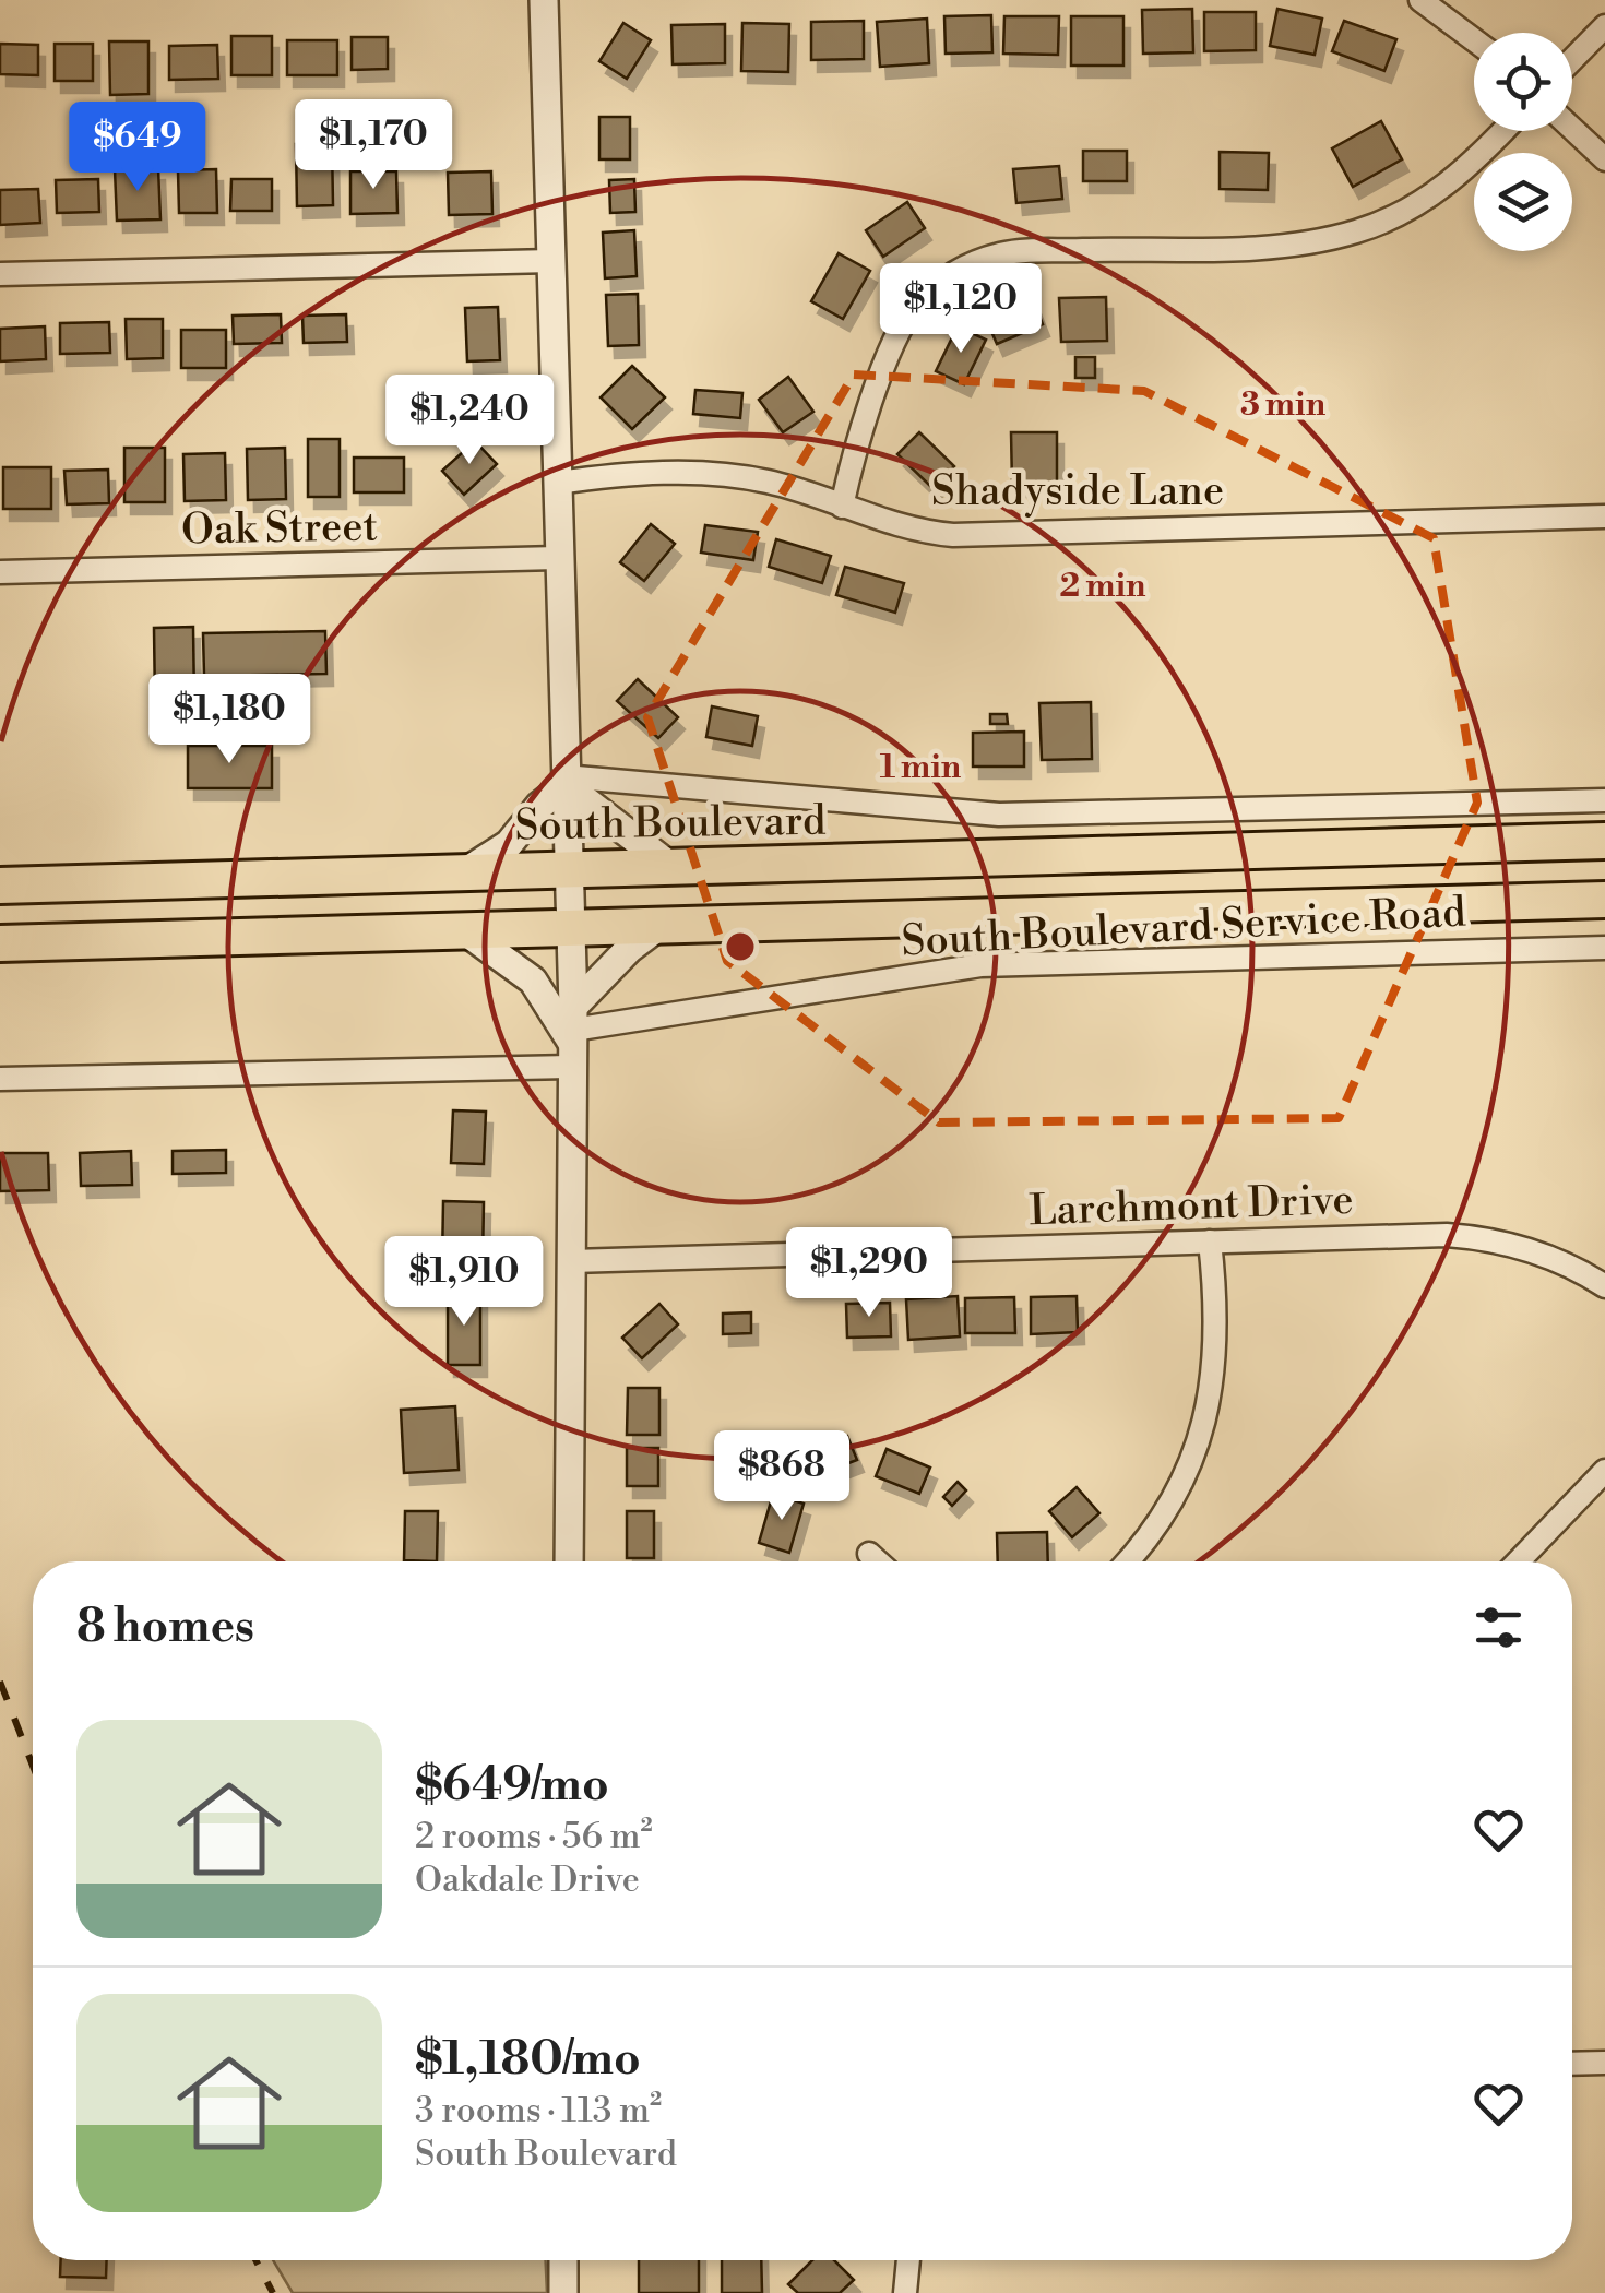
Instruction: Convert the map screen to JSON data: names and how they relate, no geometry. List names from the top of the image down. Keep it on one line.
{"streets":{"highway":["South Boulevard"],"street":["Shadyside Lane","Oak Street","South Boulevard Service Road","Larchmont Drive"]},"page":{"price":["$1,170","$649","$1,120","$1,240","$1,180","$1,290","$1,910","$868"],"heading":"8 homes","list":[{"name":"$649/mo","note":"2 rooms · 56 m² · Oakdale Drive"},{"name":"$1,180/mo","note":"3 rooms · 113 m² · South Boulevard"}]},"rings":["3 min","2 min","1 min"]}
